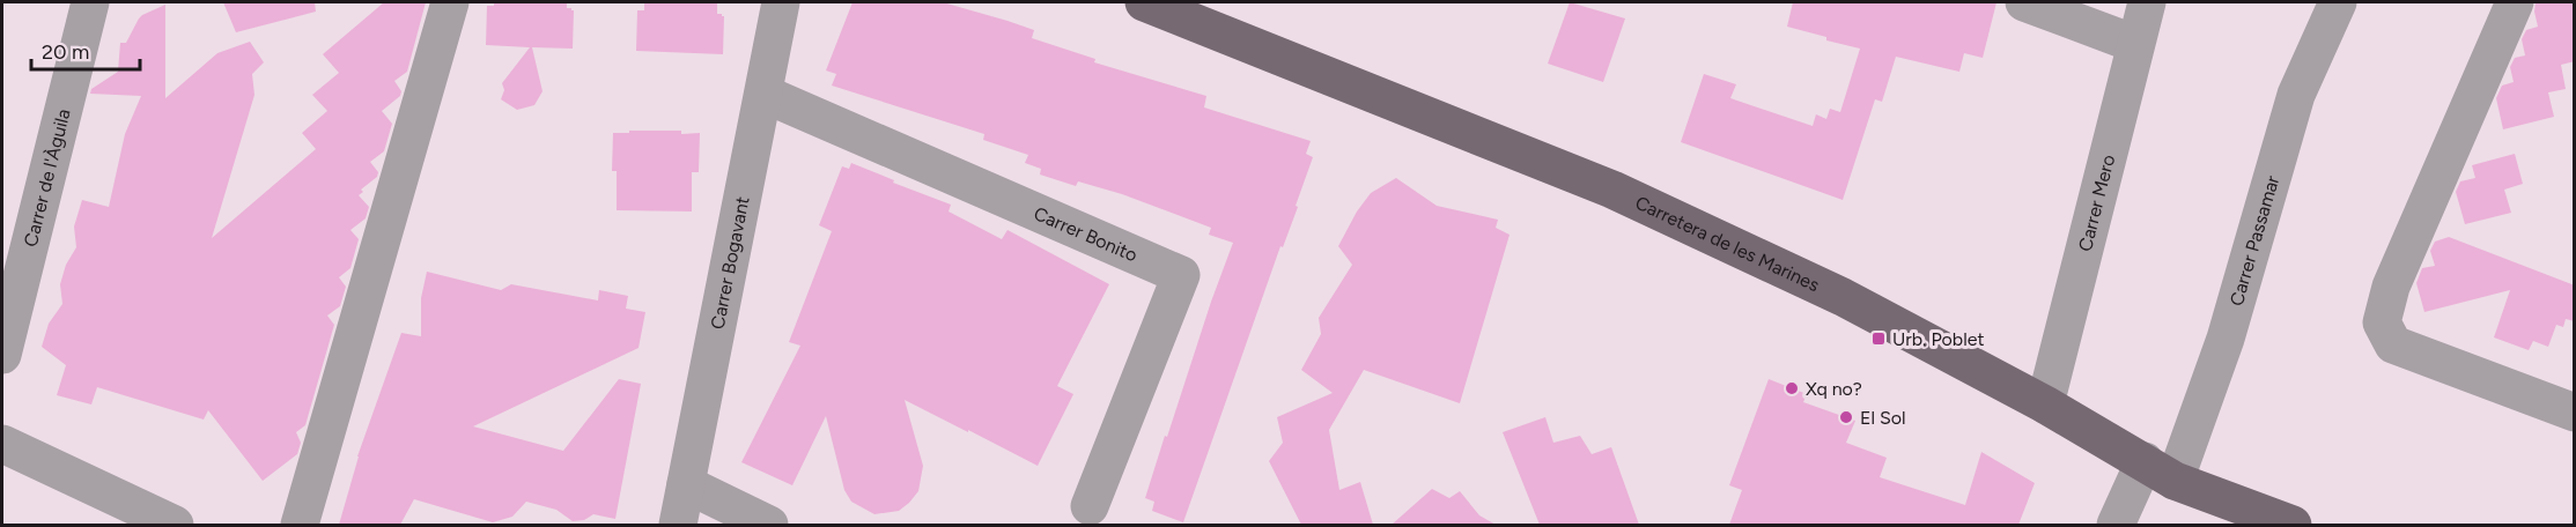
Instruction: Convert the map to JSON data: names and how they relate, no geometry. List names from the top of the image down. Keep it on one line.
{"streets":{"main road":["Carretera de les Marines"],"street":["Carrer de l'Àguila","Carrer Mero","Carrer Bonito","Carrer Passamar","Carrer Bogavant"]},"crossings":[["Carrer Mero","Carretera de les Marines"],["Carrer Bonito","Carrer Bogavant"],["Carrer Passamar","Carretera de les Marines"]],"places":{"transit":["Urb. Poblet"],"other":["Xq no?","El Sol"]},"scale_bar":"20 m"}
